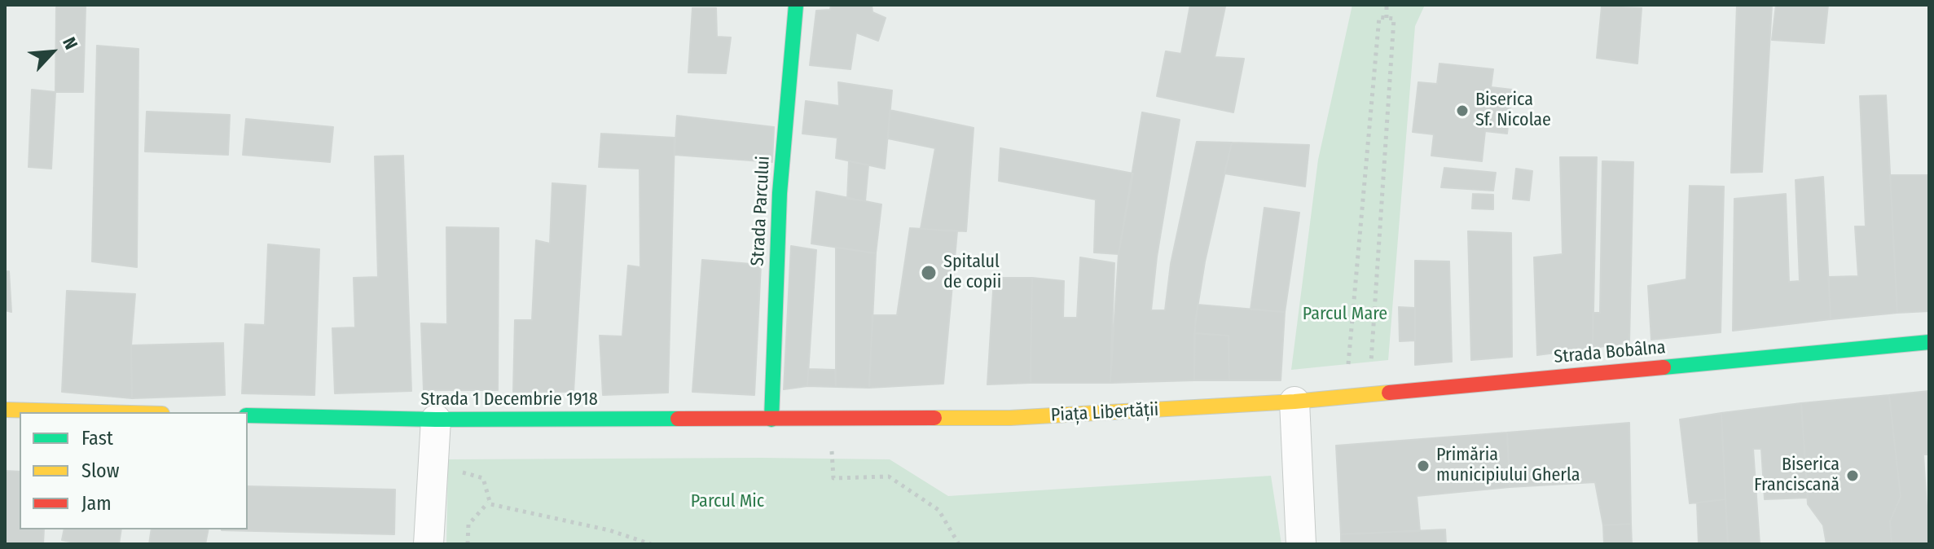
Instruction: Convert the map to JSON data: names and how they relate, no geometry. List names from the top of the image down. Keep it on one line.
{"streets":{"main road":["Strada Parcului","Strada Bobâlna","Strada 1 Decembrie 1918","Piața Libertății"]},"crossings":[["Strada Parcului","Strada 1 Decembrie 1918"],["Strada Parcului","Piața Libertății"],["Strada Bobâlna","Piața Libertății"],["Strada 1 Decembrie 1918","Piața Libertății"]],"parks":["Parcul Mare","Parcul Mic"],"places":["Biserica Sf. Nicolae","Spitalul de copii","Primăria municipiului Gherla","Biserica Franciscană"],"legend":["Fast","Slow","Jam"],"north":"top right"}
